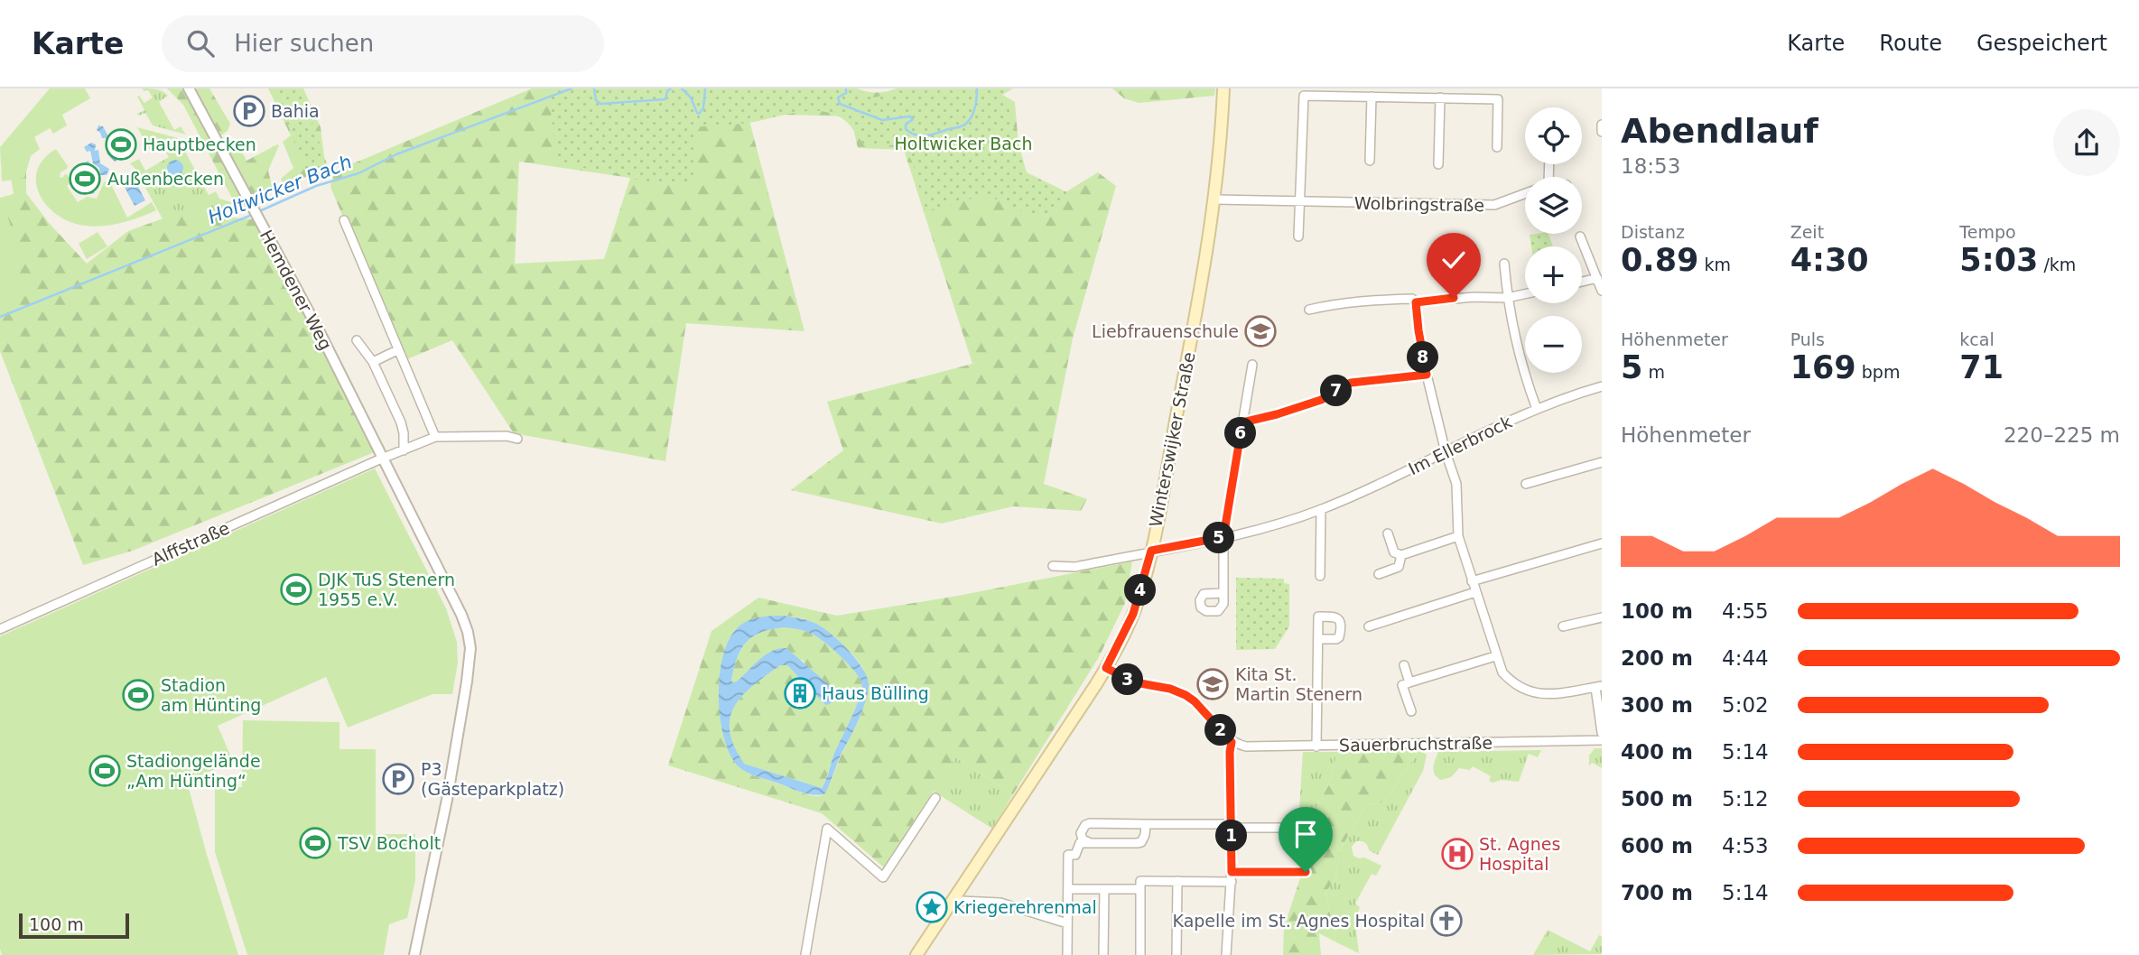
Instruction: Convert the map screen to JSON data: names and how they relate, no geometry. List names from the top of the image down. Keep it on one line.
{"streets":{"main road":["Winterswijker Straße"],"street":["Wolbringstraße","Hemdener Weg","Im Ellerbrock","Alffstraße","Sauerbruchstraße"]},"crossings":[["Wolbringstraße","Winterswijker Straße"],["Hemdener Weg","Alffstraße"],["Winterswijker Straße","Im Ellerbrock"]],"water":["Holtwicker Bach"],"parks":["Holtwicker Bach"],"places":{"parking":["Bahia","P3 (Gästeparkplatz)"],"sports":["Hauptbecken","Außenbecken","DJK TuS Stenern 1955 e.V.","Stadion am Hünting","Stadiongelände „Am Hünting“","TSV Bocholt"],"school or university":["Liebfrauenschule","Kita St. Martin Stenern"],"building":["Haus Bülling"],"hospital":["St. Agnes Hospital"],"place":["Kriegerehrenmal"],"church":["Kapelle im St. Agnes Hospital"]},"scale_bar":"100 m","page":{"header":"Karte","search":"Hier suchen","nav":["Karte","Route","Gespeichert"],"heading":["Abendlauf","18:53"],"map_buttons":["+","−"],"stats":[["Distanz","0.89 km"],["Zeit","4:30"],["Tempo","5:03 /km"],["Höhenmeter","5 m"],["Puls","169 bpm"],["kcal","71"]],"pins":["8","7","6","5","4","3","2","1"],"chart":["Höhenmeter","220–225 m"],"list":[{"name":"100 m","note":"4:55"},{"name":"200 m","note":"4:44"},{"name":"300 m","note":"5:02"},{"name":"400 m","note":"5:14"},{"name":"500 m","note":"5:12"},{"name":"600 m","note":"4:53"},{"name":"700 m","note":"5:14"}],"scale":"100 m"}}
